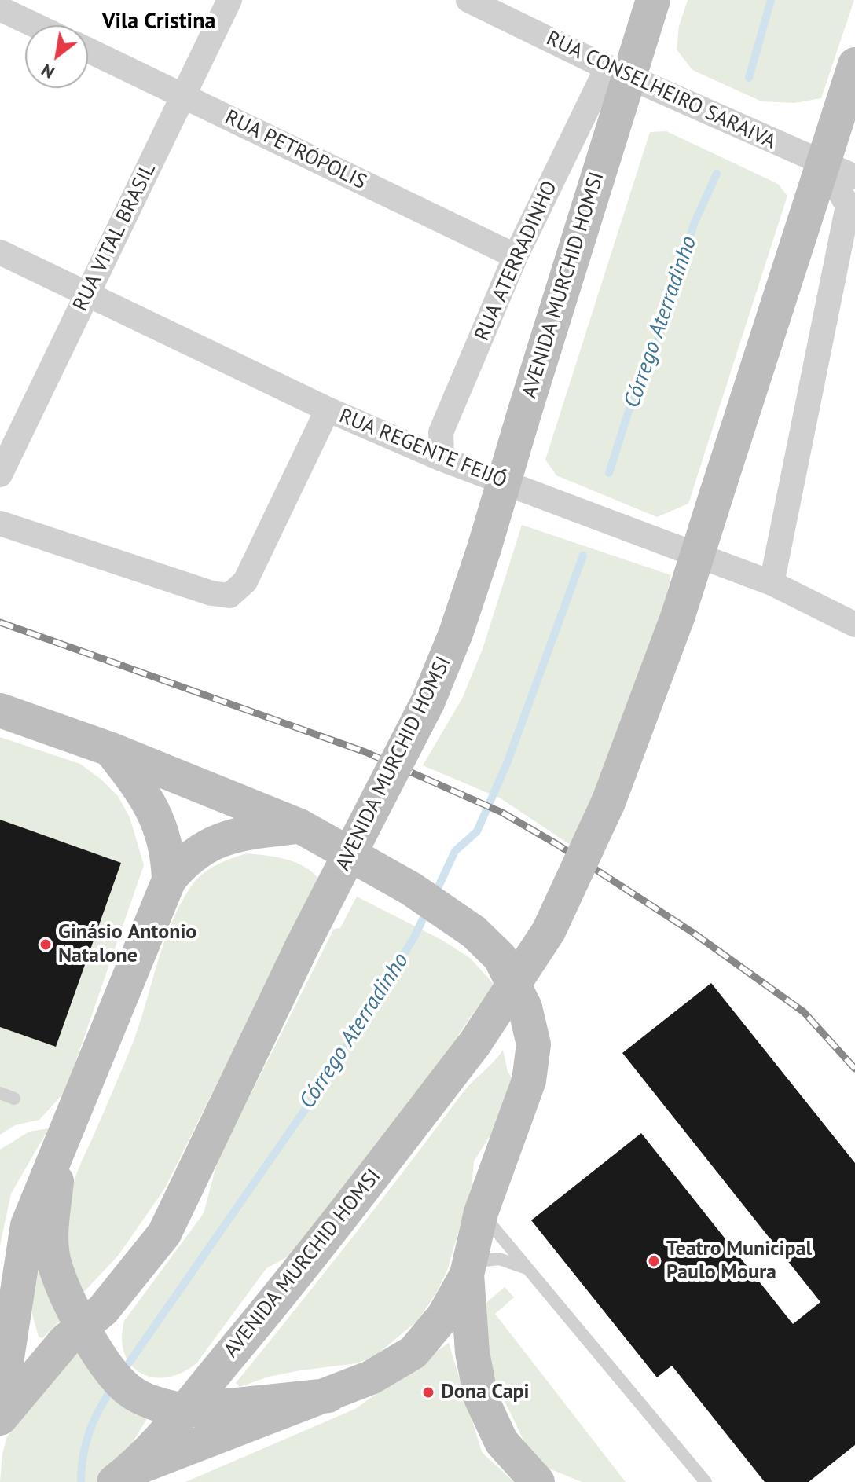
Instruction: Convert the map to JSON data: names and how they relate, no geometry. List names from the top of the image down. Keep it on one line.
{"streets":{"main road":["AVENIDA MURCHID HOMSI"],"street":["RUA CONSELHEIRO SARAIVA","RUA PETRÓPOLIS","RUA VITAL BRASIL","RUA ATERRADINHO","RUA REGENTE FEIJÓ"]},"crossings":[["RUA CONSELHEIRO SARAIVA","RUA ATERRADINHO"],["RUA CONSELHEIRO SARAIVA","AVENIDA MURCHID HOMSI"],["RUA PETRÓPOLIS","RUA VITAL BRASIL"],["RUA PETRÓPOLIS","RUA ATERRADINHO"],["RUA VITAL BRASIL","RUA REGENTE FEIJÓ"],["RUA ATERRADINHO","AVENIDA MURCHID HOMSI"],["RUA ATERRADINHO","RUA REGENTE FEIJÓ"]],"districts":["Vila Cristina"],"water":["Córrego Aterradinho"],"places":["Ginásio Antonio Natalone","Teatro Municipal Paulo Moura","Dona Capi"],"north":"bottom left"}
